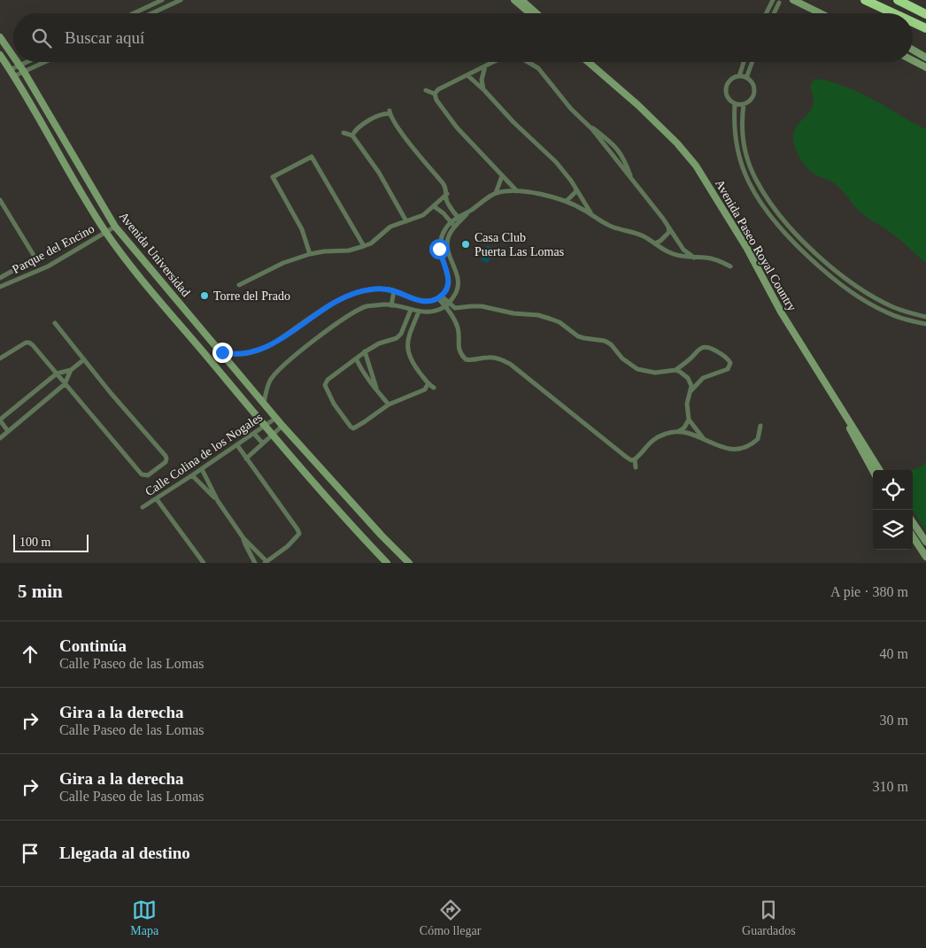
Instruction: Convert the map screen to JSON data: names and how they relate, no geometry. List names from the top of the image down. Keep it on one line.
{"streets":{"main road":["Avenida Paseo Royal Country","Avenida Universidad"],"street":["Parque del Encino","Calle Colina de los Nogales"]},"crossings":[["Parque del Encino","Avenida Universidad"],["Avenida Universidad","Calle Colina de los Nogales"]],"places":["Casa Club Puerta Las Lomas","Torre del Prado"],"scale_bar":"100 m","page":{"search":"Buscar aquí","scale":"100 m","heading":["5 min","A pie · 380 m"],"list":[["Continúa","Calle Paseo de las Lomas","40 m"],["Gira a la derecha","Calle Paseo de las Lomas","30 m"],["Gira a la derecha","Calle Paseo de las Lomas","310 m"],"Llegada al destino"],"nav":["Mapa","Cómo llegar","Guardados"]}}
